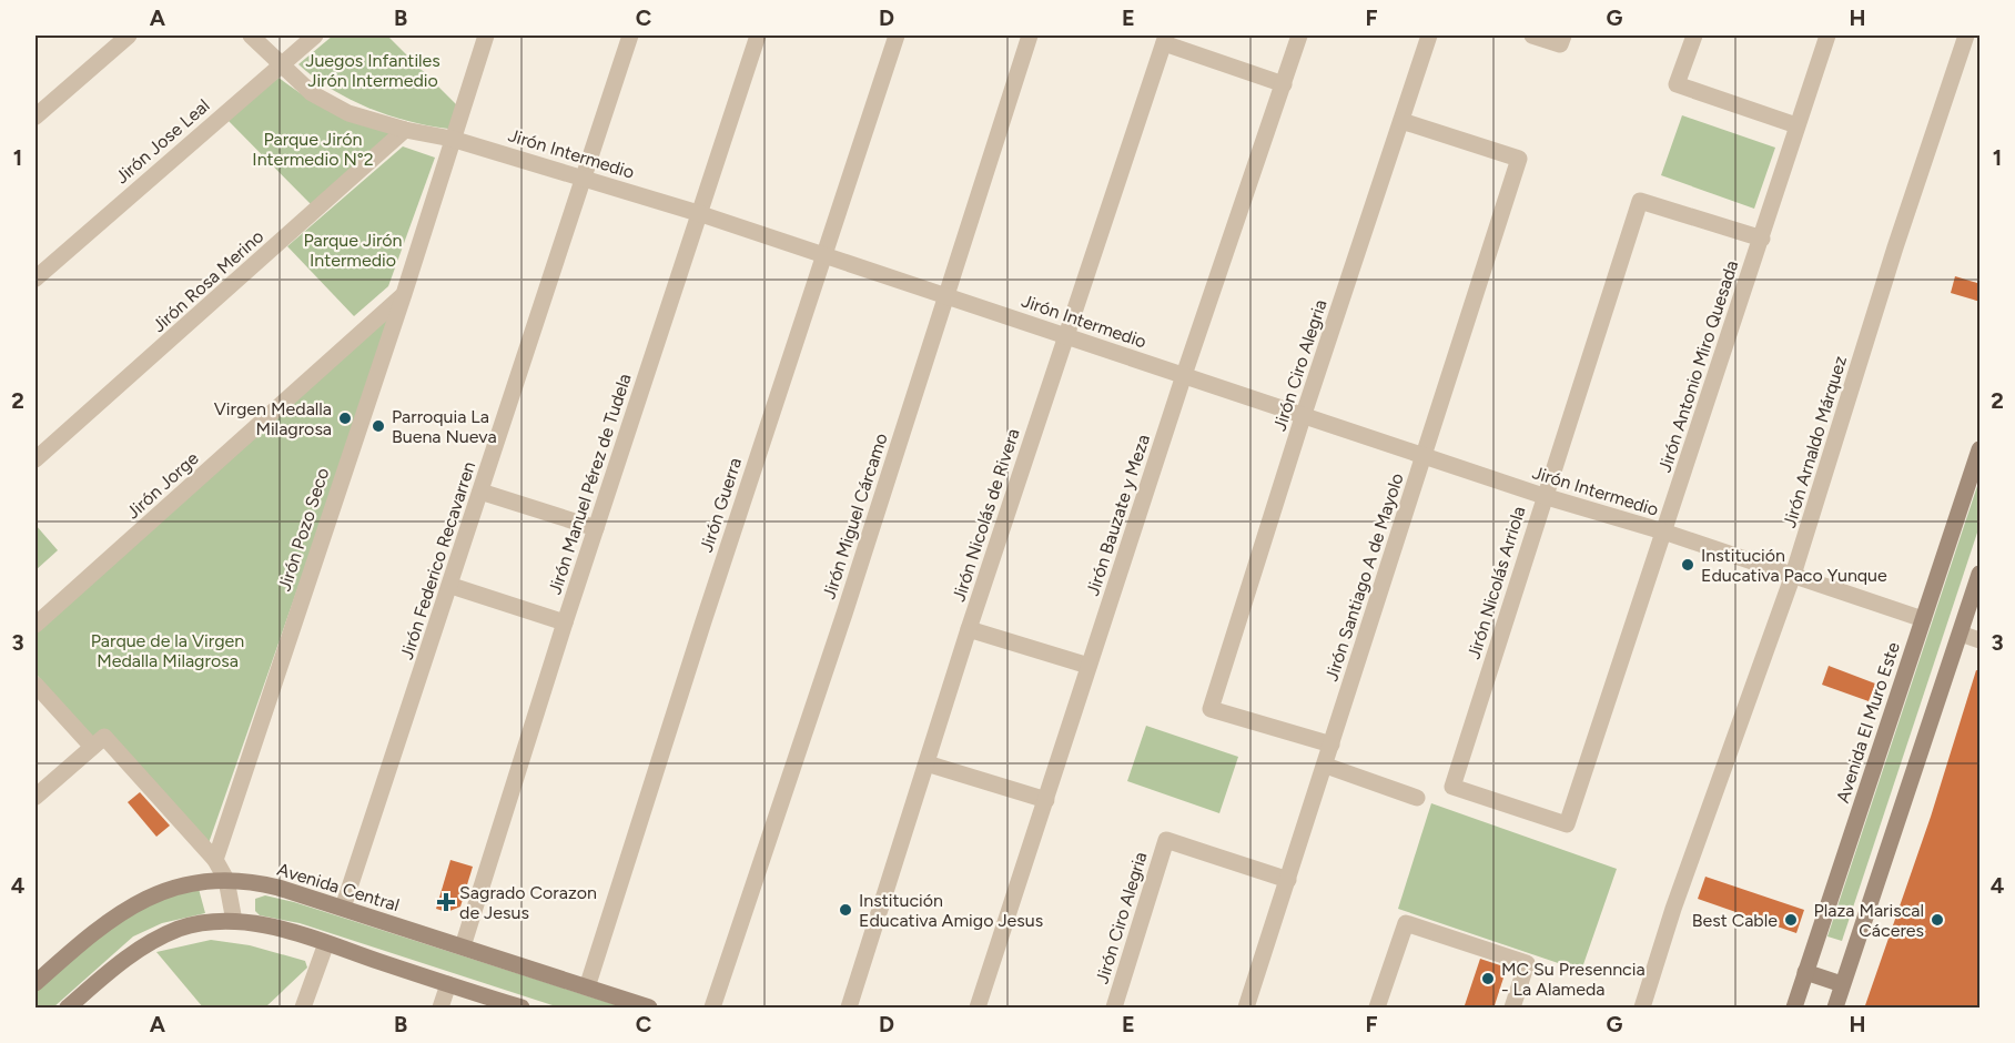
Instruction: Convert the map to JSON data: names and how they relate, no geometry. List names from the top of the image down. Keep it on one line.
{"streets":{"main road":["Avenida El Muro Este","Avenida Central"],"street":["Jirón Jose Leal","Jirón Intermedio","Jirón Rosa Merino","Jirón Ciro Alegria","Jirón Antonio Miro Quesada","Jirón Arnaldo Márquez","Jirón Manuel Pérez de Tudela","Jirón Jorge","Jirón Guerra","Jirón Nicolás de Rivera","Jirón Bauzate y Meza","Jirón Miguel Cárcamo","Jirón Pozo Seco","Jirón Federico Recavarren","Jirón Santiago A de Mayolo","Jirón Nicolás Arriola"]},"crossings":[["Jirón Jose Leal","Jirón Intermedio"],["Jirón Intermedio","Jirón Rosa Merino"],["Jirón Intermedio","Jirón Ciro Alegria"],["Jirón Intermedio","Jirón Antonio Miro Quesada"],["Jirón Intermedio","Jirón Arnaldo Márquez"],["Jirón Intermedio","Jirón Manuel Pérez de Tudela"],["Jirón Intermedio","Jirón Guerra"],["Jirón Intermedio","Jirón Nicolás de Rivera"],["Jirón Intermedio","Jirón Bauzate y Meza"],["Jirón Intermedio","Jirón Miguel Cárcamo"],["Jirón Intermedio","Jirón Pozo Seco"],["Jirón Intermedio","Jirón Federico Recavarren"],["Jirón Intermedio","Jirón Santiago A de Mayolo"],["Jirón Intermedio","Jirón Nicolás Arriola"],["Jirón Intermedio","Avenida El Muro Este"],["Jirón Ciro Alegria","Jirón Santiago A de Mayolo"],["Jirón Antonio Miro Quesada","Jirón Nicolás Arriola"],["Jirón Manuel Pérez de Tudela","Avenida Central"],["Jirón Jorge","Jirón Pozo Seco"],["Jirón Guerra","Avenida Central"],["Jirón Federico Recavarren","Avenida Central"]],"parks":["Juegos Infantiles Jirón Intermedio","Parque Jirón Intermedio N°2","Parque Jirón Intermedio","Parque de la Virgen Medalla Milagrosa"],"places":{"other":["Virgen Medalla Milagrosa","Parroquia La Buena Nueva","Institución Educativa Paco Yunque","Institución Educativa Amigo Jesus","Best Cable","Plaza Mariscal Cáceres","MC Su Presenncia - La Alameda"],"health":["Sagrado Corazon de Jesus"]},"grid":{"columns":["A","B","C","D","E","F","G","H"],"rows":["1","2","3","4"]}}
